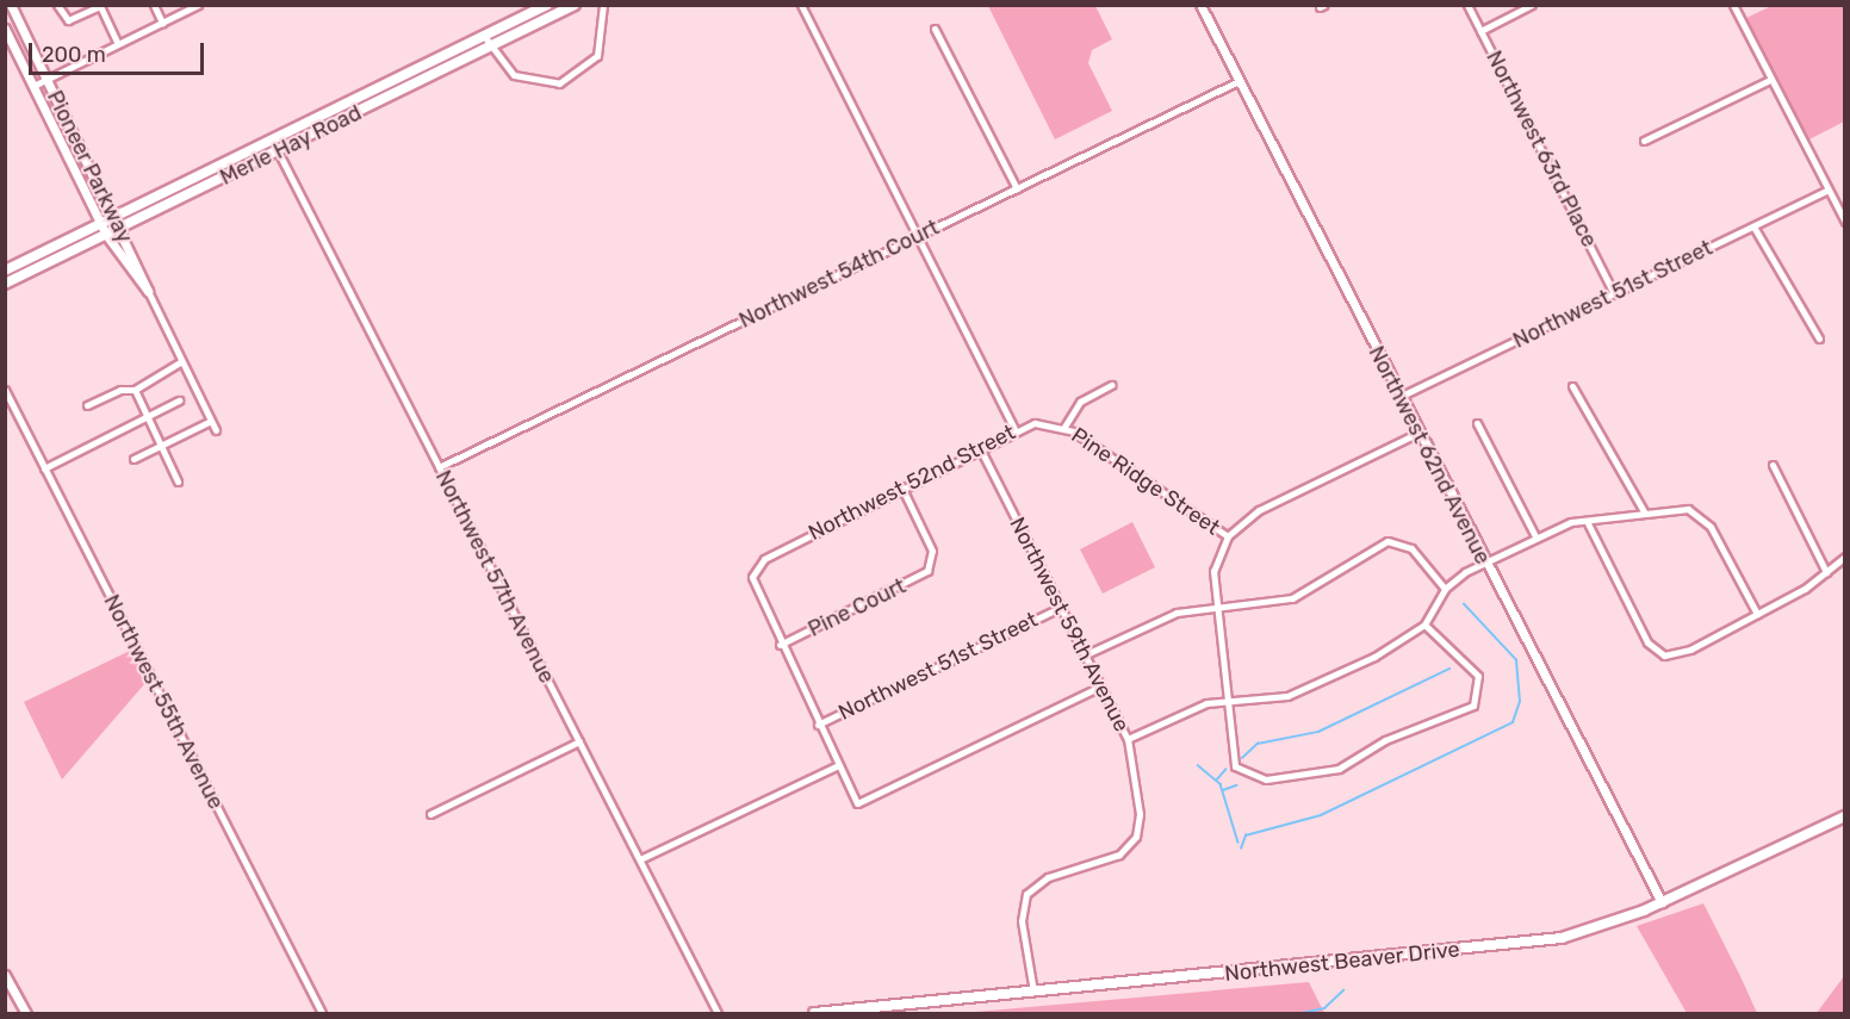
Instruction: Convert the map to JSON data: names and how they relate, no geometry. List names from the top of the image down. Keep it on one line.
{"streets":{"main road":["Merle Hay Road","Northwest Beaver Drive"],"street":["Northwest 63rd Place","Pioneer Parkway","Northwest 54th Court","Northwest 51st Street","Northwest 62nd Avenue","Pine Ridge Street","Northwest 52nd Street","Northwest 57th Avenue","Pine Court","Northwest 59th Avenue","Northwest 55th Avenue"]},"crossings":[["Merle Hay Road","Pioneer Parkway"],["Merle Hay Road","Northwest 57th Avenue"],["Northwest 63rd Place","Northwest 51st Street"],["Northwest 54th Court","Northwest 62nd Avenue"],["Northwest 54th Court","Northwest 57th Avenue"],["Northwest 51st Street","Northwest 62nd Avenue"],["Northwest 51st Street","Northwest 59th Avenue"],["Northwest 62nd Avenue","Northwest Beaver Drive"],["Pine Ridge Street","Northwest 52nd Street"],["Northwest 52nd Street","Pine Court"],["Northwest 52nd Street","Northwest 59th Avenue"],["Northwest 59th Avenue","Northwest Beaver Drive"]],"scale_bar":"200 m"}
